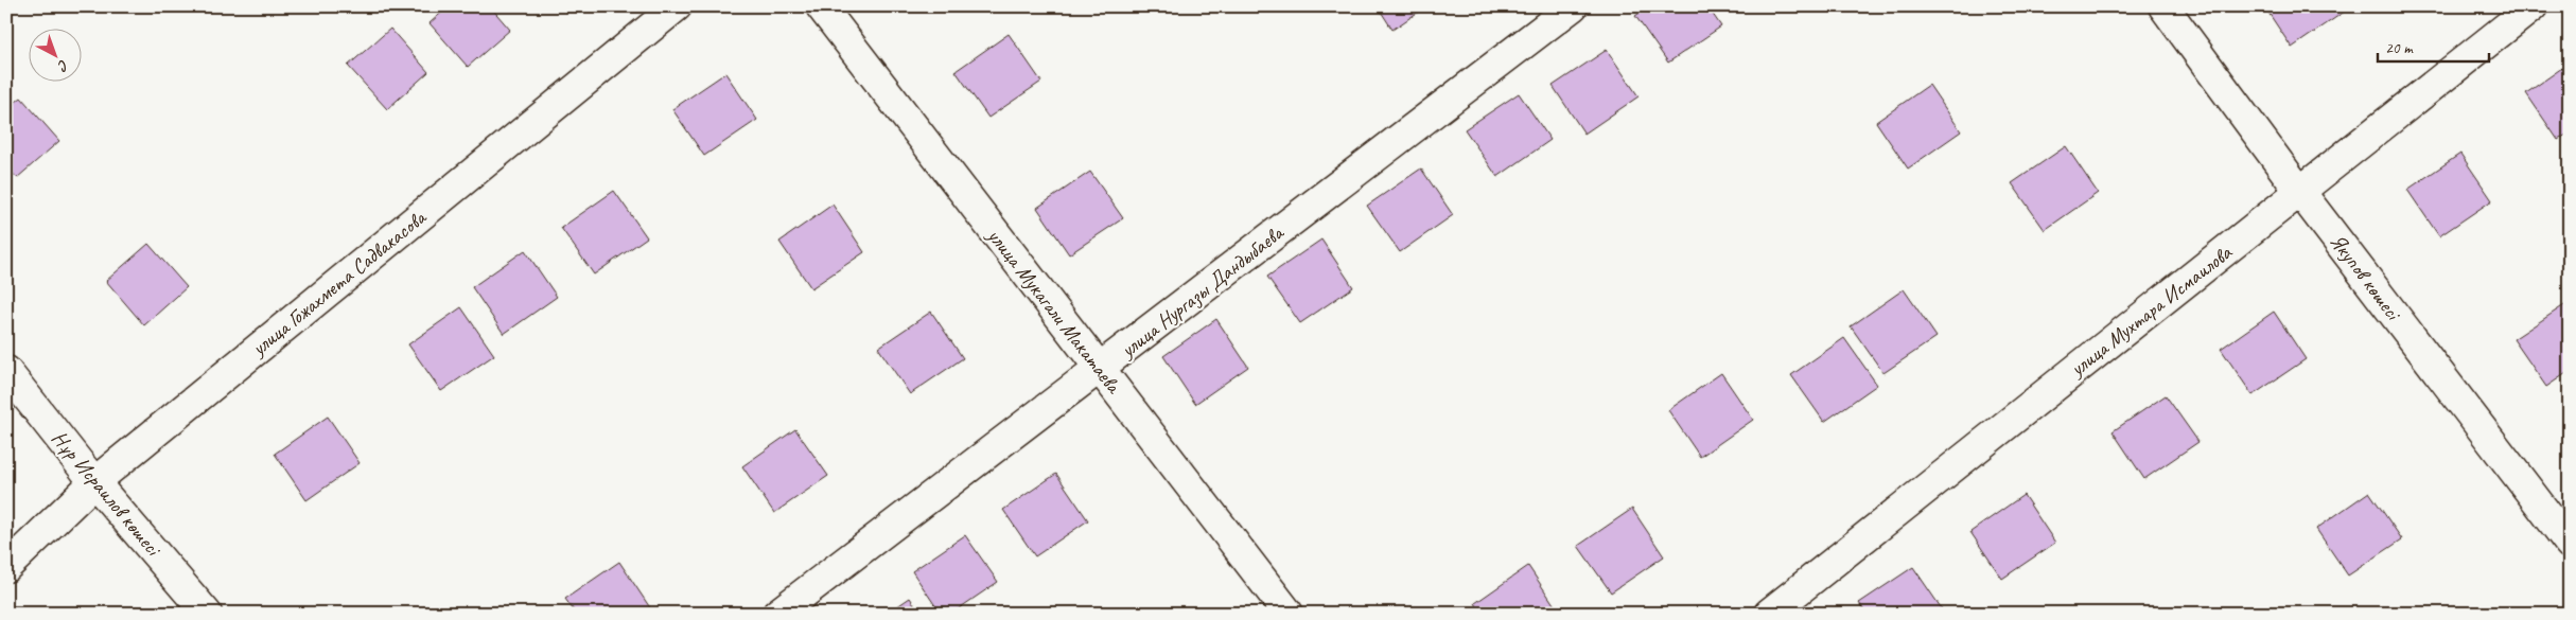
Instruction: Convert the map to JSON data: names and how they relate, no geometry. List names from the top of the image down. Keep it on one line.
{"streets":{"street":["Якупов көшесі","улица Гожахмета Садвакасова","улица Нургазы Дандыбаева","улица Мукагали Макатаева","улица Мухтара Исмаилова","Нұр Исраилов көшесі"]},"crossings":[["Якупов көшесі","улица Мухтара Исмаилова"],["улица Гожахмета Садвакасова","Нұр Исраилов көшесі"],["улица Нургазы Дандыбаева","улица Мукагали Макатаева"]],"scale_bar":"20 m","north":"bottom right"}
